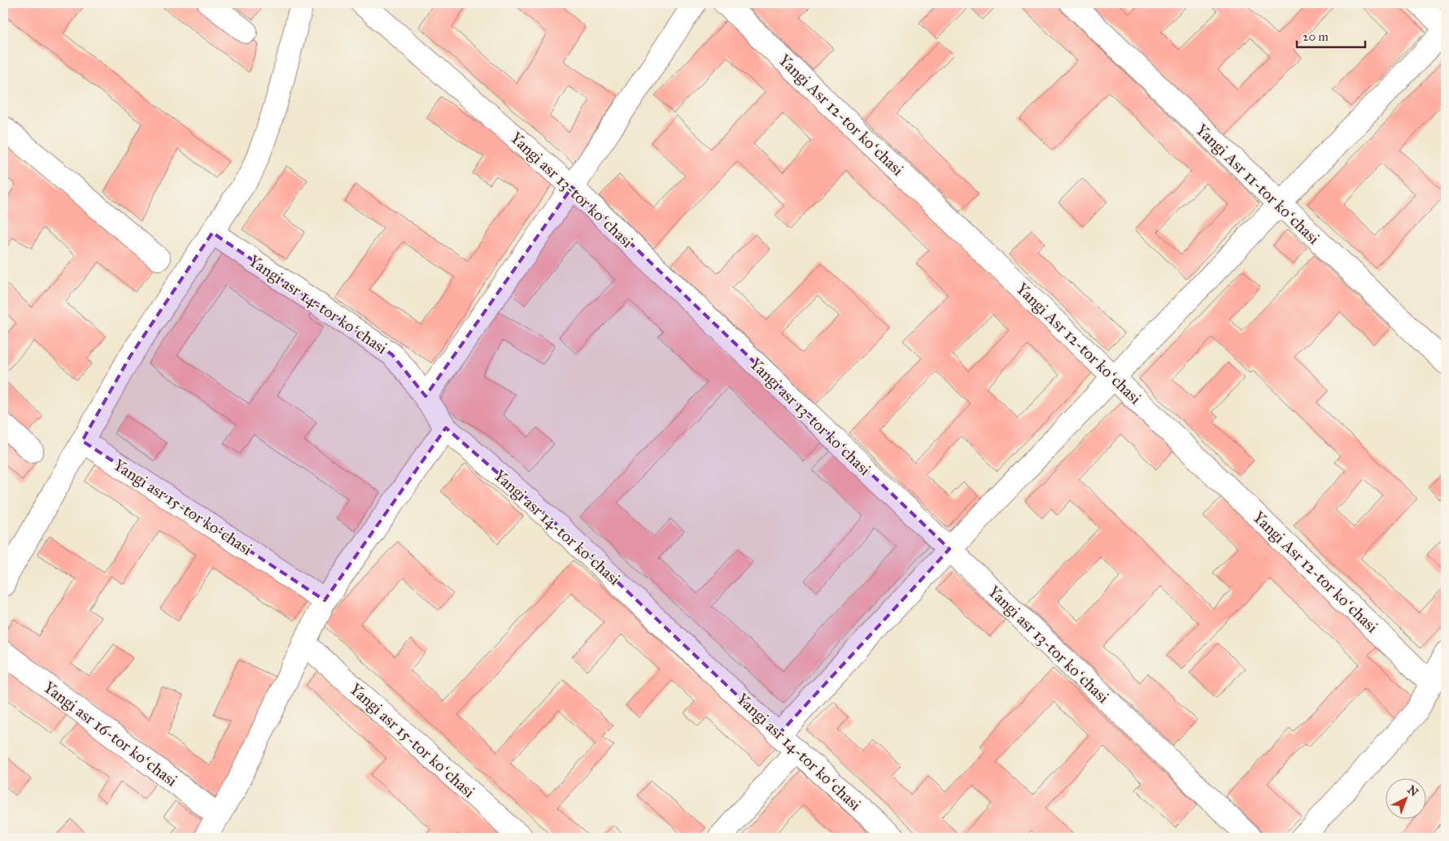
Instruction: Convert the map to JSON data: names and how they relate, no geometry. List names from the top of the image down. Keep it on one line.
{"streets":{"street":["Yangi Asr 12-tor koʻchasi","Yangi Asr 11-tor koʻchasi","Yangi asr 13-tor koʻchasi","Yangi asr 14-tor koʻchasi","Yangi asr 15-tor koʻchasi","Yangi asr 16-tor koʻchasi"]},"scale_bar":"20 m","north":"top right"}
